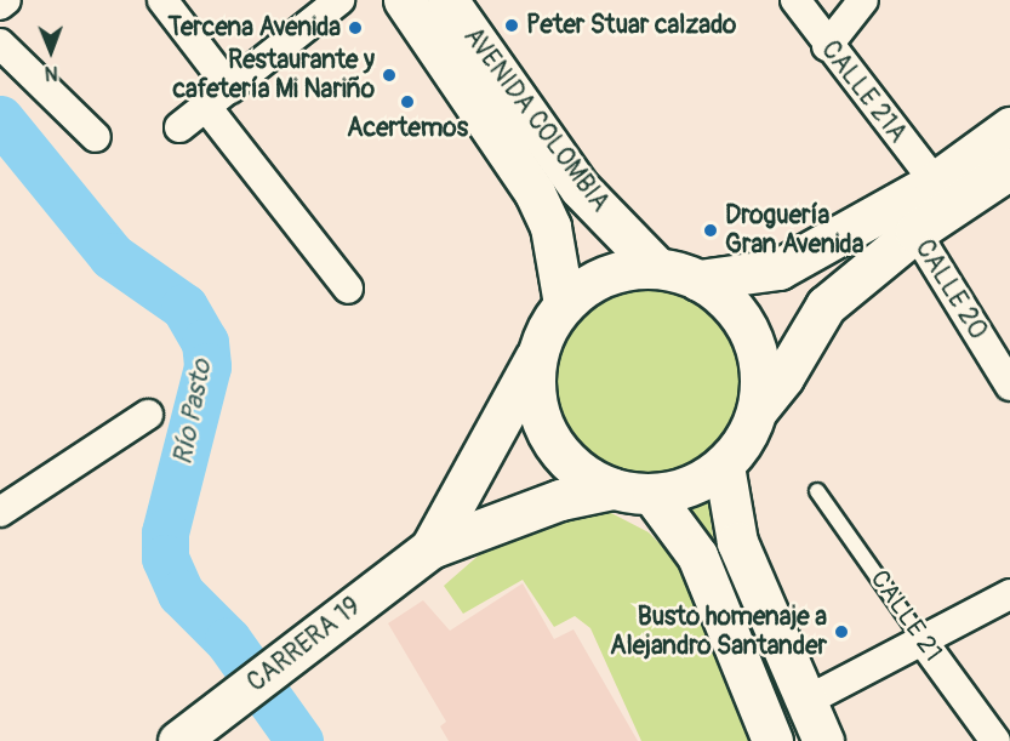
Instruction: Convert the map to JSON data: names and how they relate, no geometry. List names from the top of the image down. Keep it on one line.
{"streets":{"main road":["AVENIDA COLOMBIA","CARRERA 19"],"street":["CALLE 21A","CALLE 20","CALLE 21"]},"crossings":[["AVENIDA COLOMBIA","CARRERA 19"]],"water":["Río Pasto"],"places":["Peter Stuar calzado","Tercena Avenida","Restaurante y cafetería Mi Nariño","Acertemos","Droguería Gran Avenida","Busto homenaje a Alejandro Santander"],"north":"bottom"}
